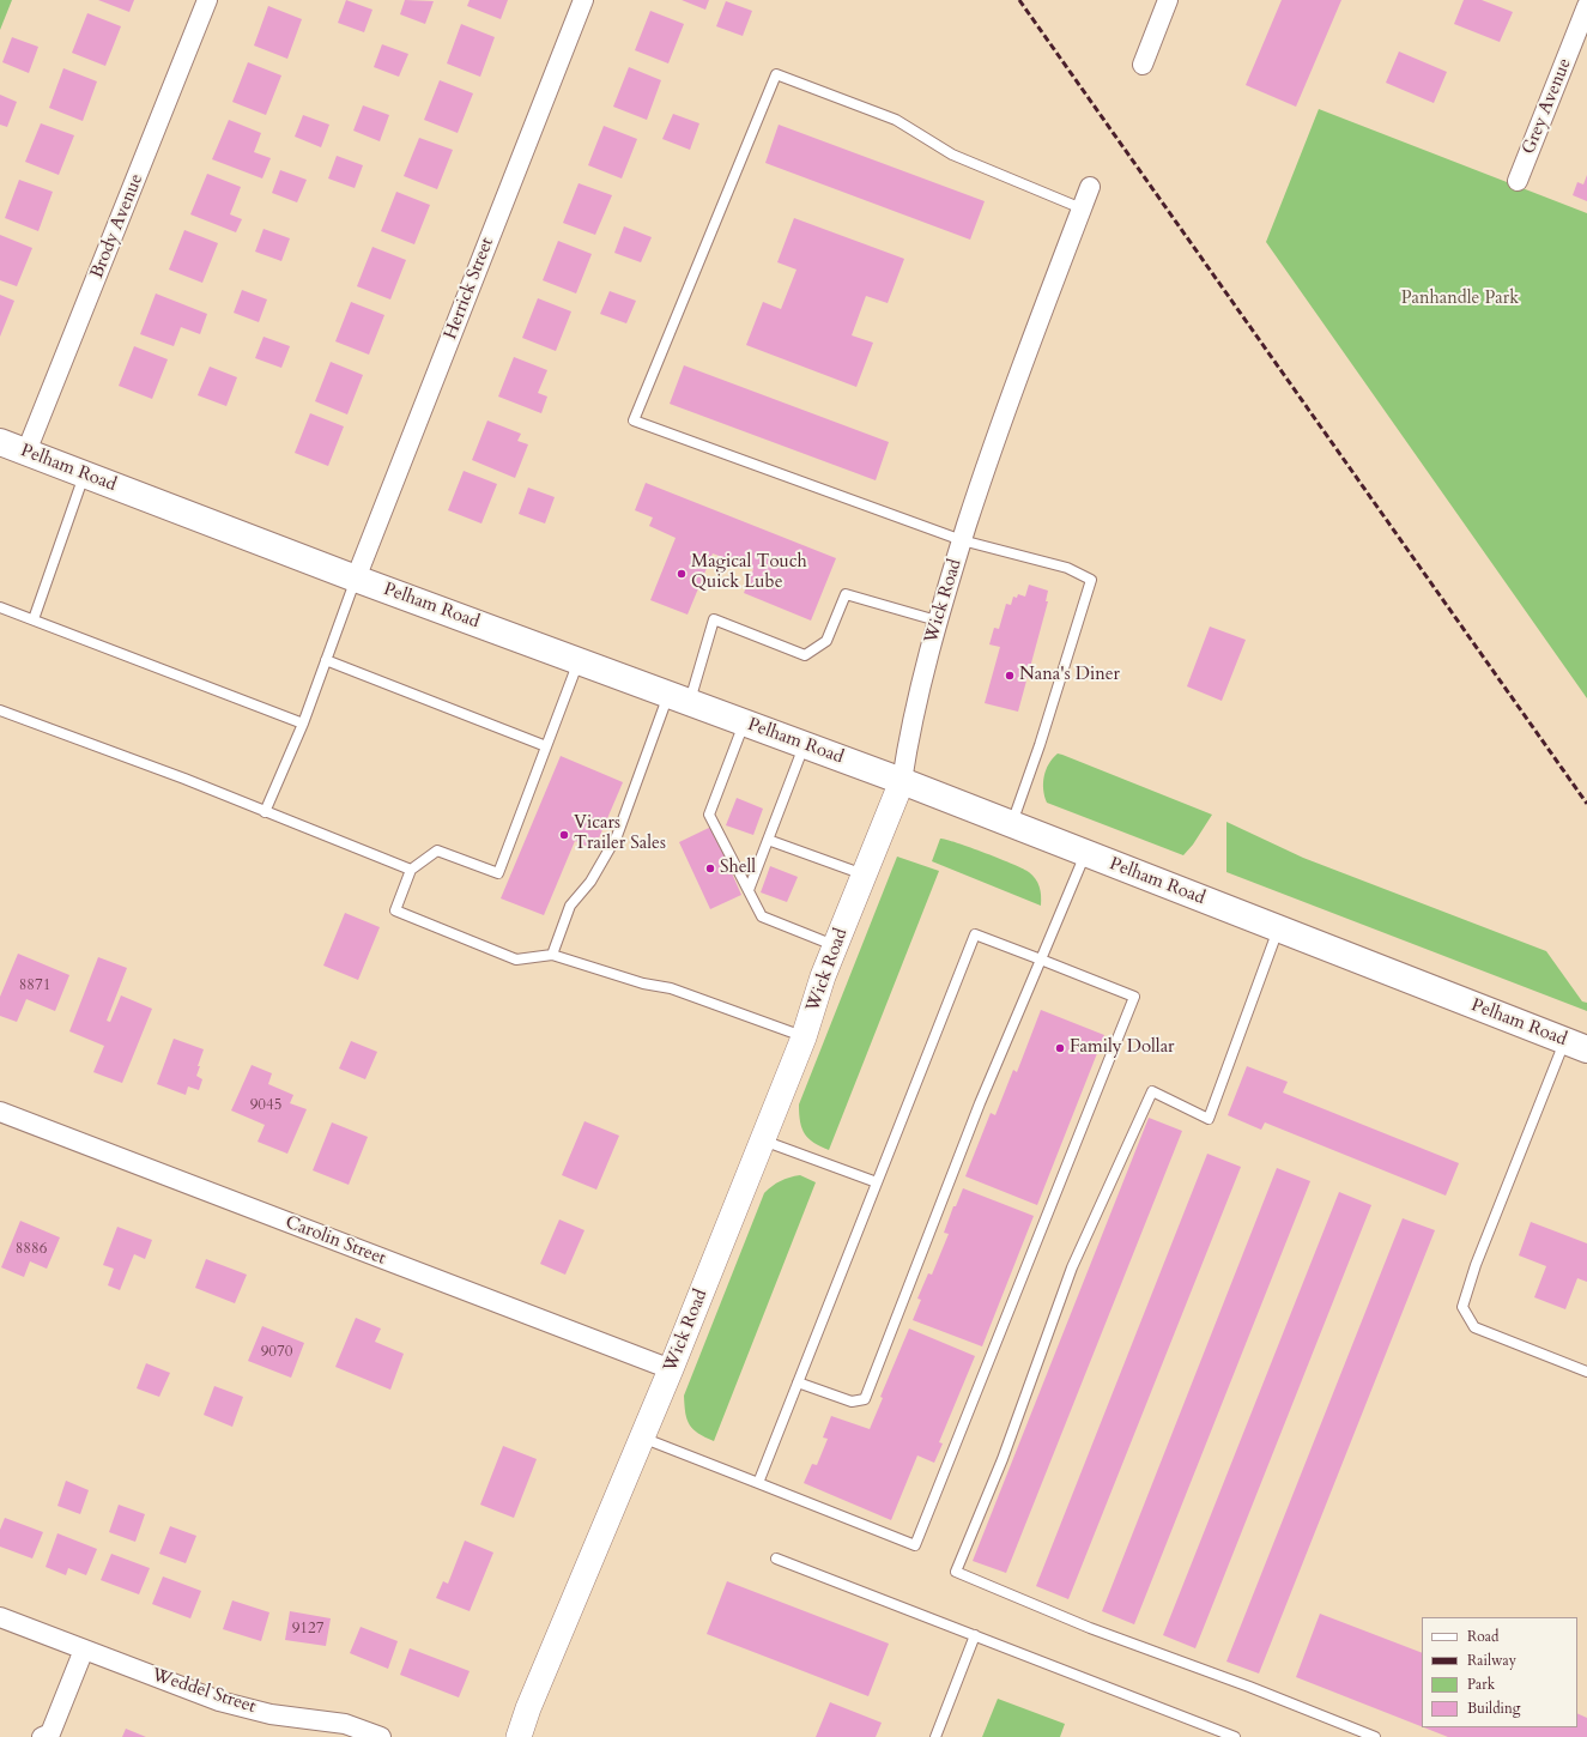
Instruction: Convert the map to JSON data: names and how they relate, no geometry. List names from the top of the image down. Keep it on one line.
{"streets":{"main road":["Pelham Road"],"street":["Grey Avenue","Brody Avenue","Herrick Street","Wick Road","Carolin Street","Weddel Street"]},"crossings":[["Brody Avenue","Pelham Road"],["Herrick Street","Pelham Road"],["Pelham Road","Wick Road"],["Wick Road","Carolin Street"]],"parks":["Panhandle Park"],"places":["Magical Touch Quick Lube","Nana's Diner","Vicars Trailer Sales","Shell","Family Dollar"],"house_numbers":["8871","9045","8886","9070","9127"],"legend":["Road","Railway","Park","Building"]}
